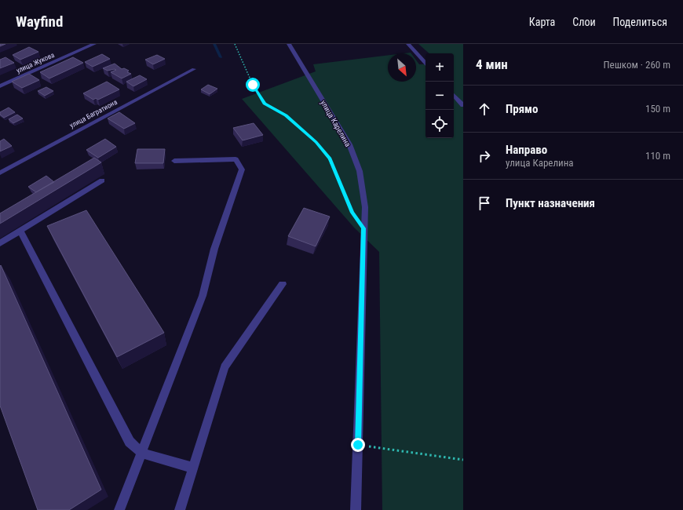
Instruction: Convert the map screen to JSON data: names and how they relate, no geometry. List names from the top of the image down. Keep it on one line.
{"streets":{"street":["улица Жукова","улица Багратиона","улица Карелина"]},"north":"bottom right","page":{"header":"Wayfind","nav":["Карта","Слои","Поделиться"],"heading":["4 мин","Пешком · 260 m"],"map_buttons":["+","−"],"list":[["Прямо","150 m"],["Направо","улица Карелина","110 m"],"Пункт назначения"]}}
